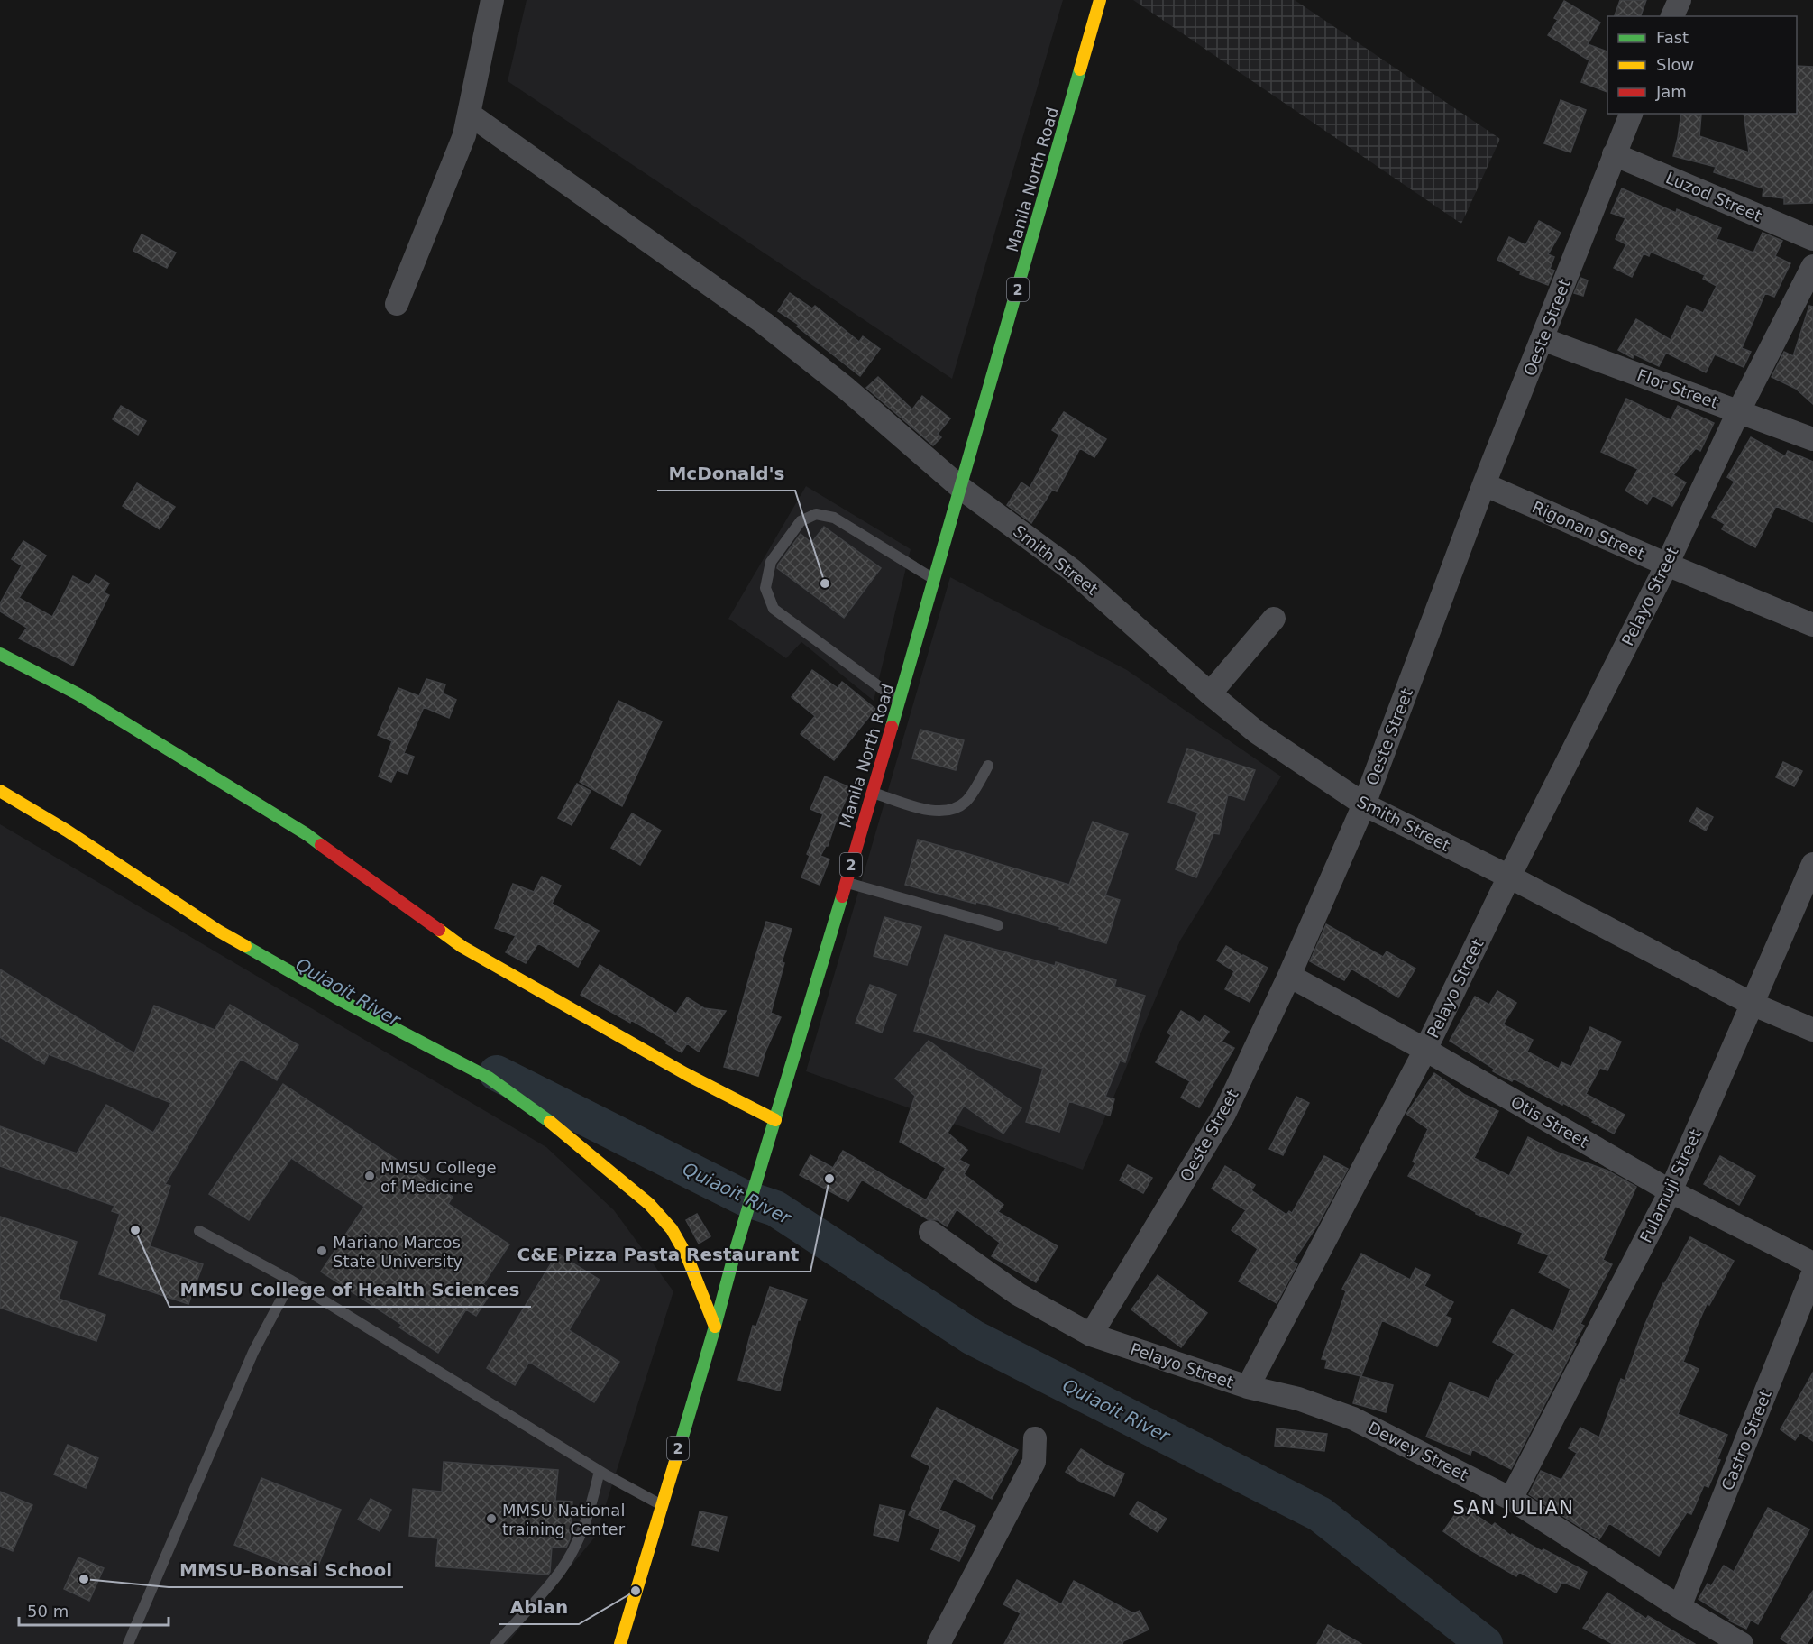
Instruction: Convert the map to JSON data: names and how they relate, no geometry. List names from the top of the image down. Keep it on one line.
{"streets":{"main road":["Manila North Road","2"],"street":["Luzod Street","Oeste Street","Flor Street","Rigonan Street","Smith Street","Pelayo Street","Otis Street","Fulamuji Street","Castro Street","Dewey Street"]},"crossings":[["Manila North Road","Smith Street"],["Luzod Street","Oeste Street"],["Oeste Street","Flor Street"],["Oeste Street","Rigonan Street"],["Oeste Street","Smith Street"],["Oeste Street","Pelayo Street"],["Oeste Street","Otis Street"],["Flor Street","Pelayo Street"],["Rigonan Street","Pelayo Street"],["Smith Street","Pelayo Street"],["Smith Street","Fulamuji Street"],["Pelayo Street","Otis Street"],["Pelayo Street","Dewey Street"],["Otis Street","Fulamuji Street"],["Fulamuji Street","Dewey Street"],["Castro Street","Dewey Street"]],"districts":["SAN JULIAN"],"water":["Quiaoit River"],"places":["McDonald's","MMSU College of Medicine","C&E Pizza Pasta Restaurant","MMSU College of Health Sciences","Mariano Marcos State University","MMSU National training Center","MMSU-Bonsai School","Ablan"],"legend":["Fast","Slow","Jam"],"scale_bar":"50 m"}
